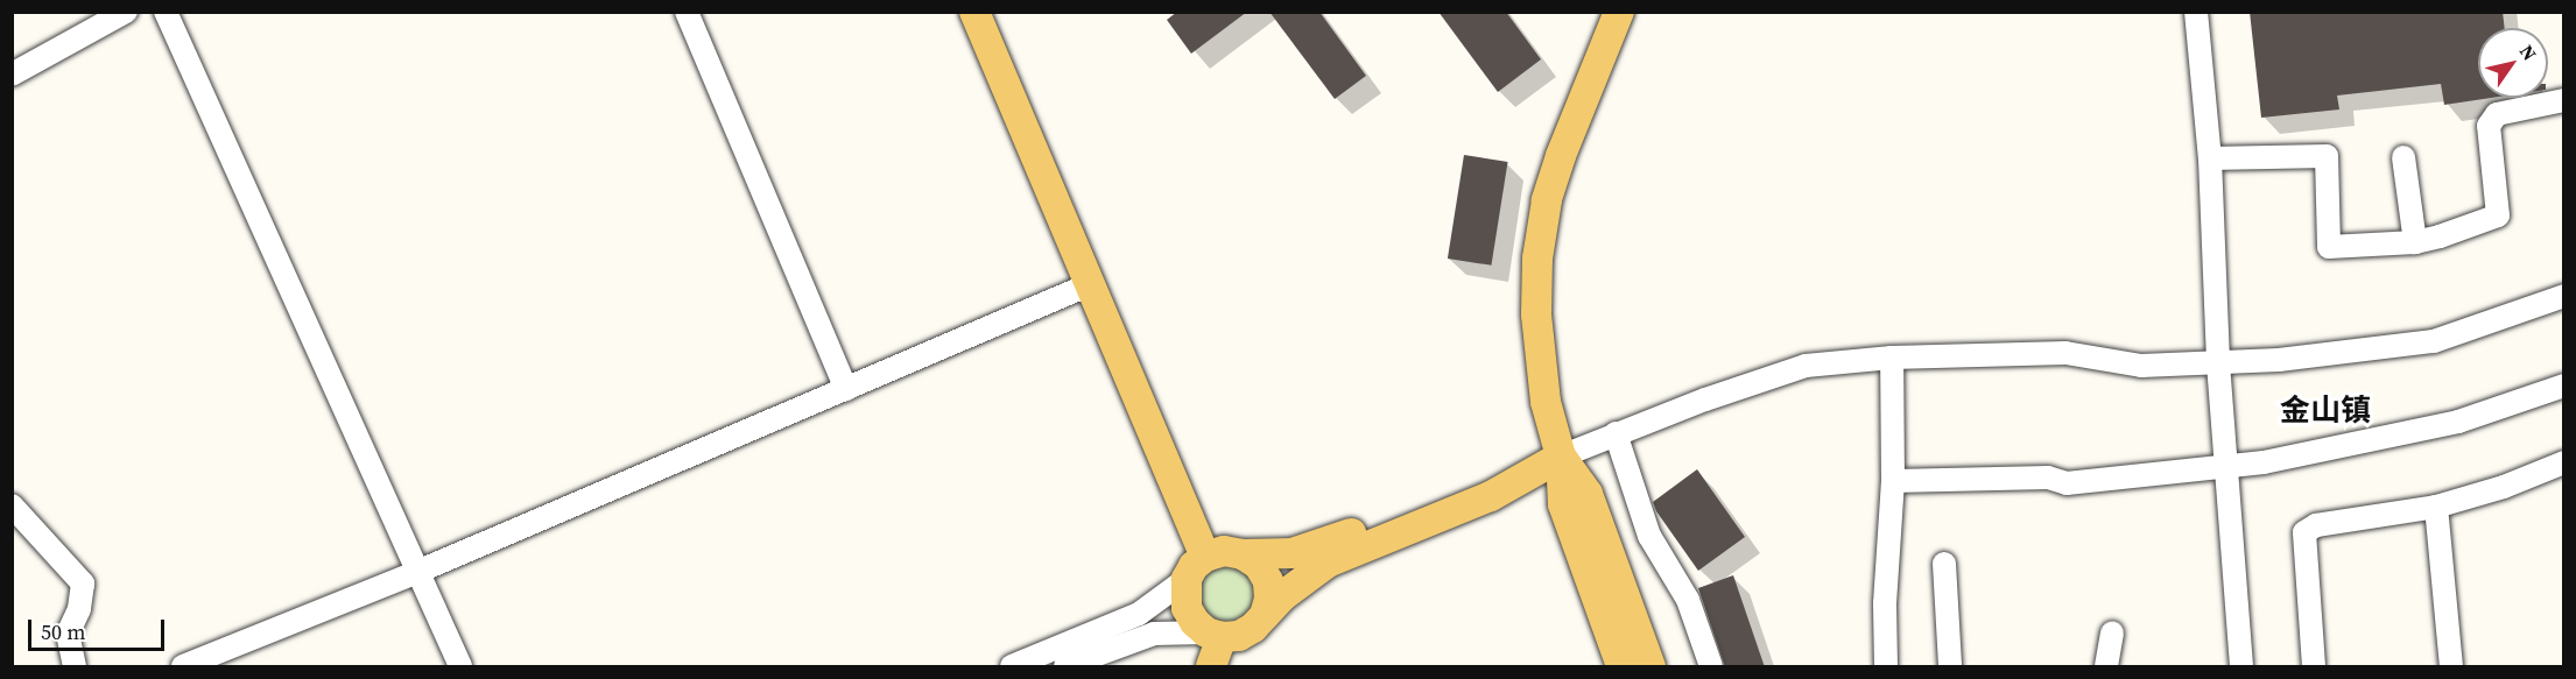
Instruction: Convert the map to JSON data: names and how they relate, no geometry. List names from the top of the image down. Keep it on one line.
{"districts":["金山镇"],"scale_bar":"50 m","north":"top right"}
